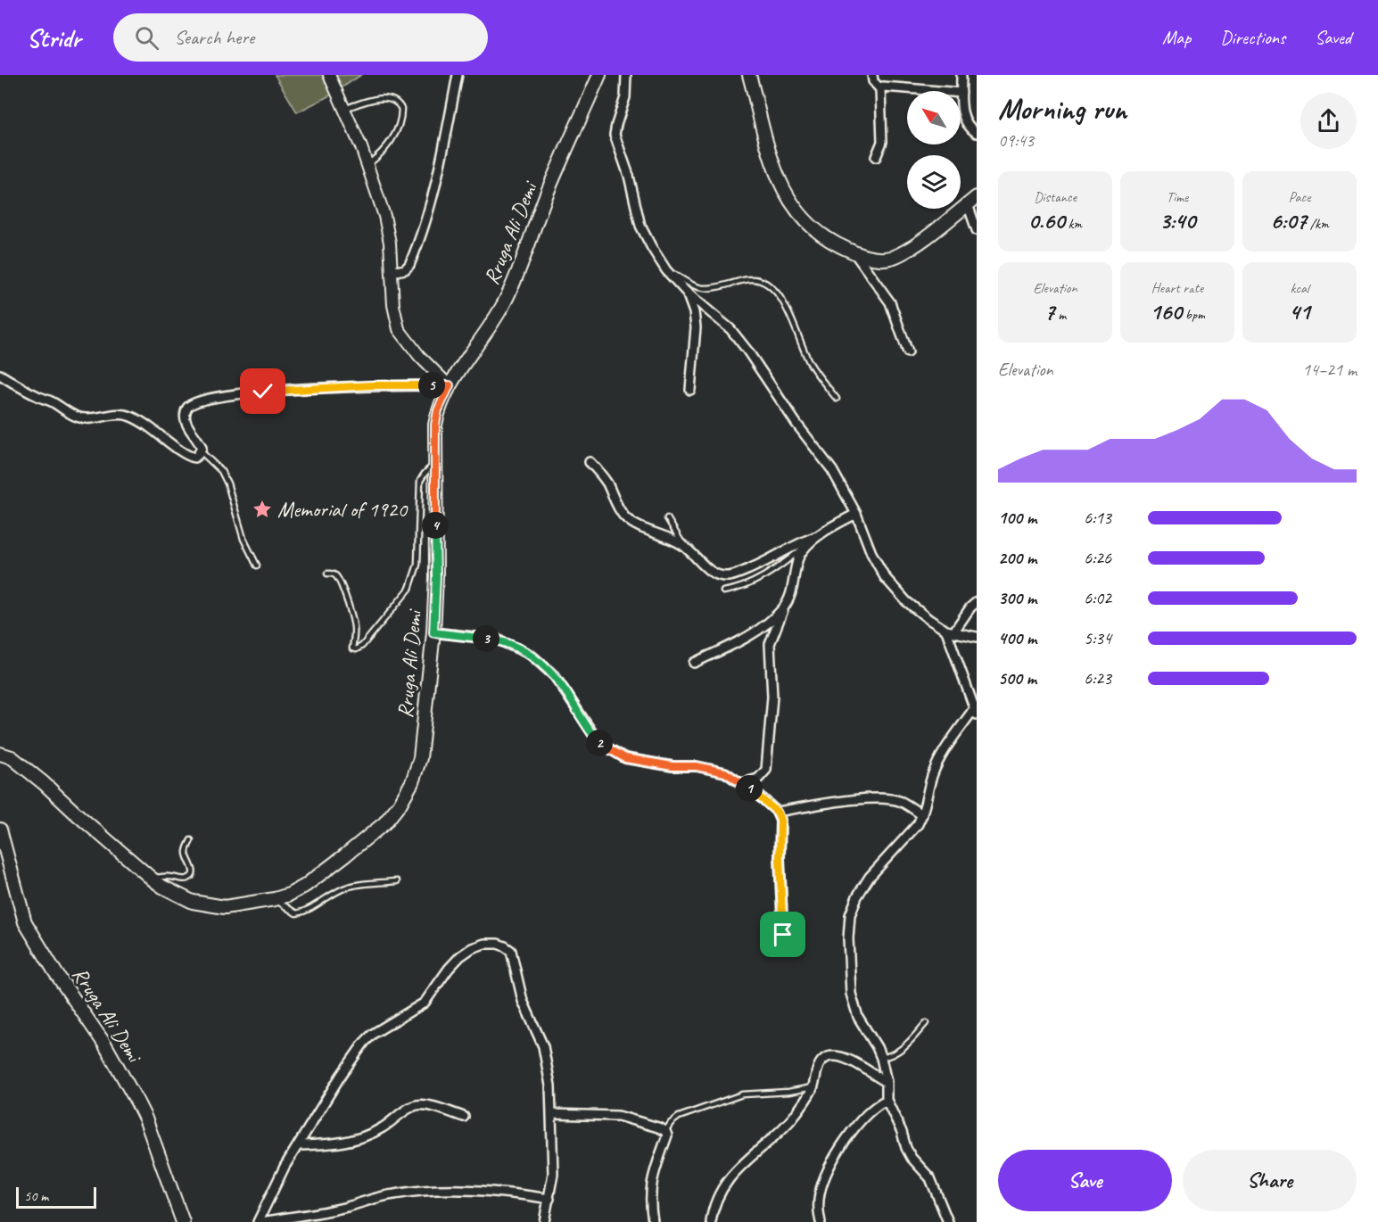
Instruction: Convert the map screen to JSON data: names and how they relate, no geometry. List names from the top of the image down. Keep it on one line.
{"streets":{"main road":["Rruga Ali Demi"]},"places":{"place":["Memorial of 1920"]},"scale_bar":"50 m","north":"top left","page":{"header":"Stridr","search":"Search here","nav":["Map","Directions","Saved"],"heading":["Morning run","09:43"],"stats":[["Distance","0.60 km"],["Time","3:40"],["Pace","6:07 /km"],["Elevation","7 m"],["Heart rate","160 bpm"],["kcal","41"]],"chart":["Elevation","14–21 m"],"pins":["5","4","3","2","1"],"list":[{"name":"100 m","note":"6:13"},{"name":"200 m","note":"6:26"},{"name":"300 m","note":"6:02"},{"name":"400 m","note":"5:34"},{"name":"500 m","note":"6:23"}],"buttons":["Save","Share"],"scale":"50 m"}}
